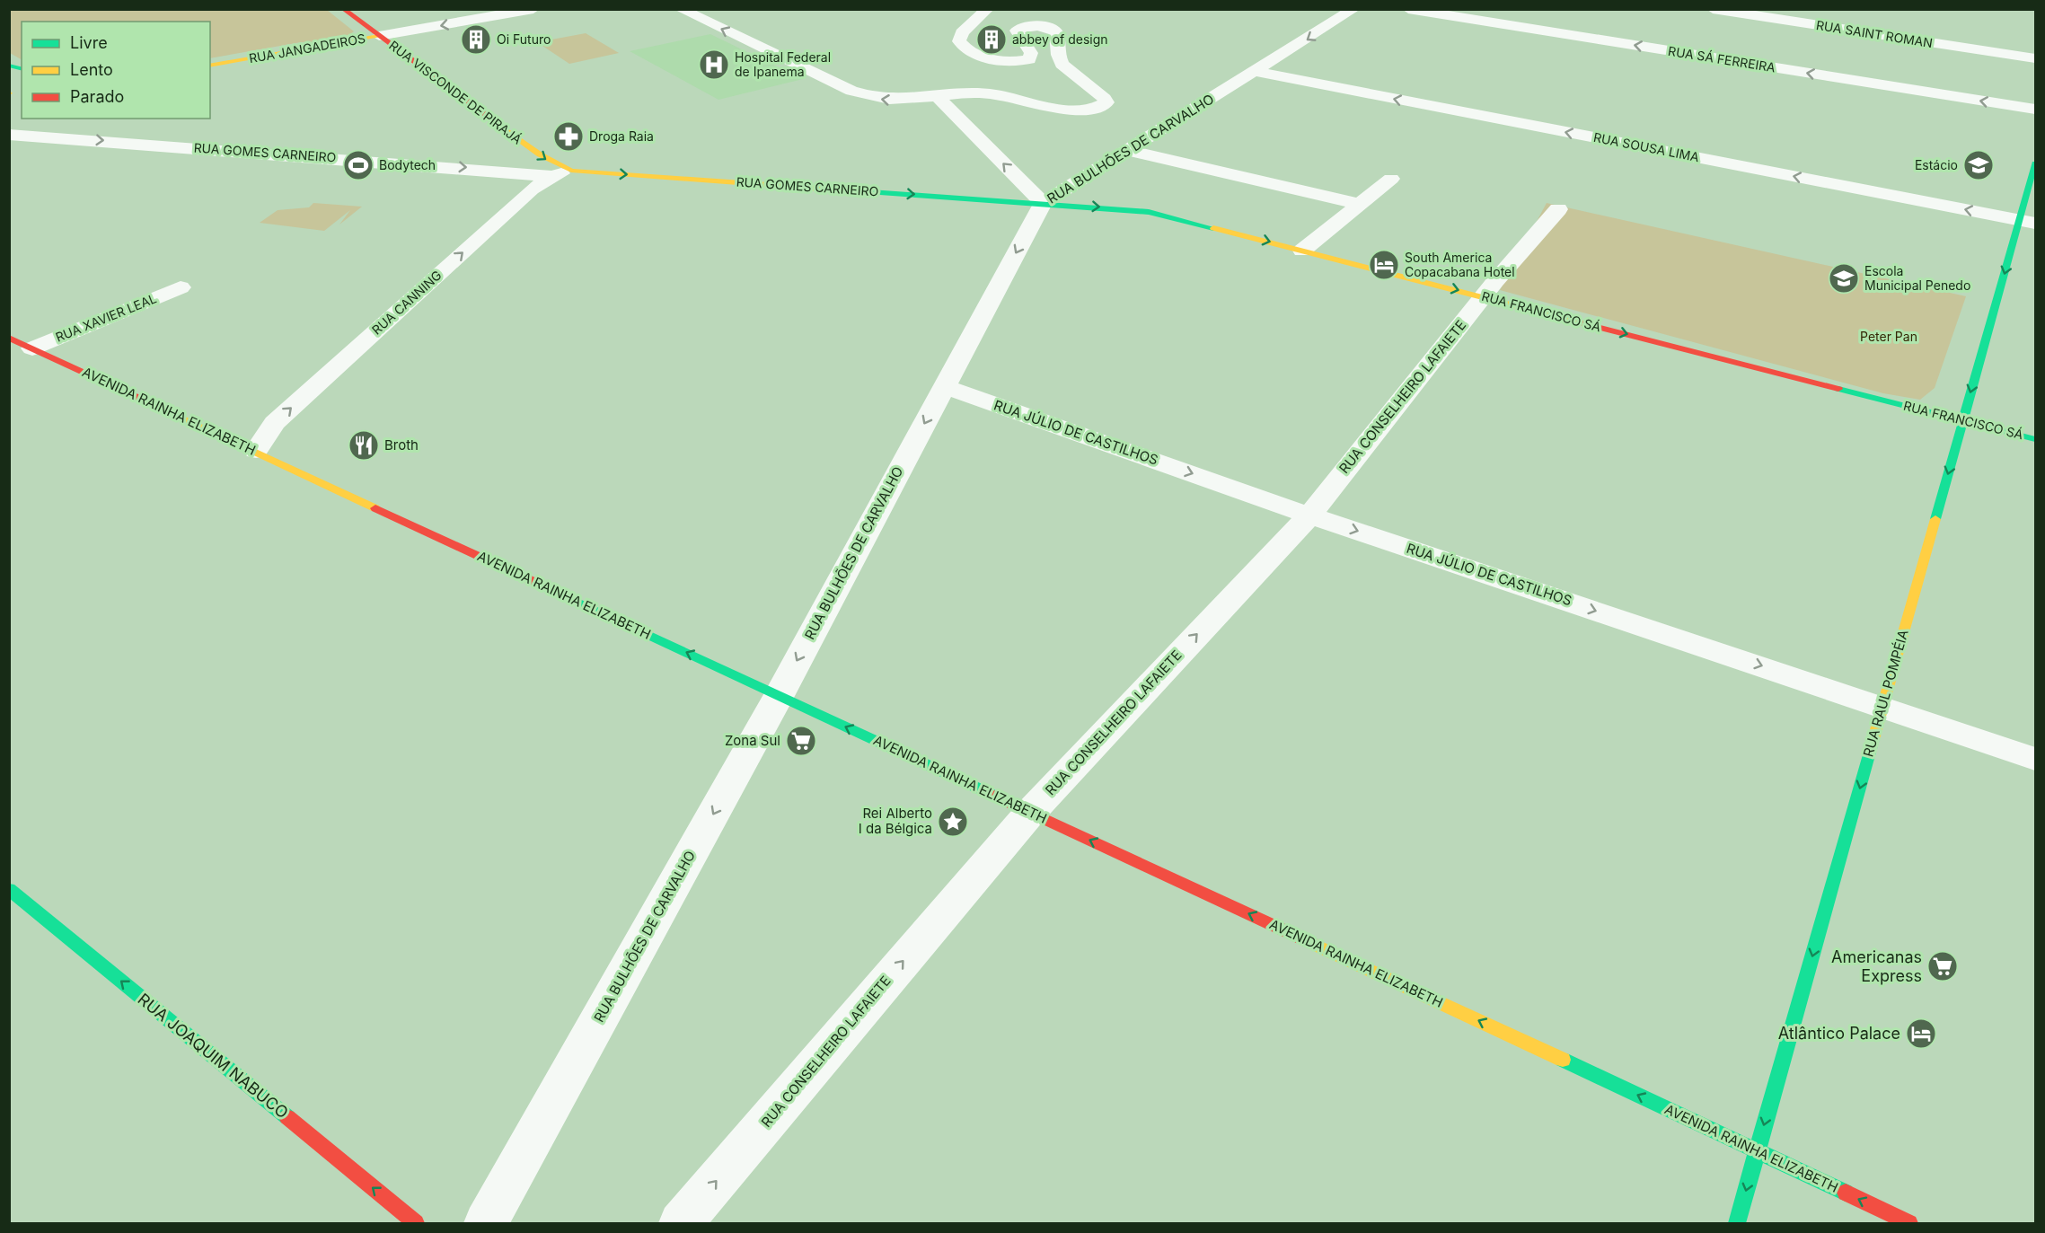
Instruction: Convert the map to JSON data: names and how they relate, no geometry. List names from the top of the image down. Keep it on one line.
{"streets":{"main road":["RUA JANGADEIROS","RUA VISCONDE DE PIRAJÁ","RUA GOMES CARNEIRO","RUA FRANCISCO SÁ","AVENIDA RAINHA ELIZABETH","RUA RAUL POMPÉIA","RUA JOAQUIM NABUCO"],"street":["RUA SAINT ROMAN","RUA SÁ FERREIRA","RUA SOUSA LIMA","RUA BULHÕES DE CARVALHO","RUA CANNING","RUA XAVIER LEAL","RUA CONSELHEIRO LAFAIETE","RUA JÚLIO DE CASTILHOS"]},"crossings":[["RUA JANGADEIROS","RUA VISCONDE DE PIRAJÁ"],["RUA VISCONDE DE PIRAJÁ","RUA GOMES CARNEIRO"],["RUA VISCONDE DE PIRAJÁ","RUA CANNING"],["RUA SOUSA LIMA","RUA BULHÕES DE CARVALHO"],["RUA SOUSA LIMA","RUA RAUL POMPÉIA"],["RUA BULHÕES DE CARVALHO","RUA GOMES CARNEIRO"],["RUA BULHÕES DE CARVALHO","RUA FRANCISCO SÁ"],["RUA BULHÕES DE CARVALHO","AVENIDA RAINHA ELIZABETH"],["RUA BULHÕES DE CARVALHO","RUA JÚLIO DE CASTILHOS"],["RUA GOMES CARNEIRO","RUA CANNING"],["RUA GOMES CARNEIRO","RUA FRANCISCO SÁ"],["RUA CANNING","AVENIDA RAINHA ELIZABETH"],["RUA FRANCISCO SÁ","RUA CONSELHEIRO LAFAIETE"],["RUA FRANCISCO SÁ","RUA RAUL POMPÉIA"],["RUA XAVIER LEAL","AVENIDA RAINHA ELIZABETH"],["RUA CONSELHEIRO LAFAIETE","AVENIDA RAINHA ELIZABETH"],["RUA CONSELHEIRO LAFAIETE","RUA JÚLIO DE CASTILHOS"],["AVENIDA RAINHA ELIZABETH","RUA RAUL POMPÉIA"],["RUA JÚLIO DE CASTILHOS","RUA RAUL POMPÉIA"]],"one_way":["RUA JANGADEIROS","RUA SÁ FERREIRA","RUA VISCONDE DE PIRAJÁ","RUA SOUSA LIMA","RUA BULHÕES DE CARVALHO","RUA GOMES CARNEIRO","RUA CANNING","RUA FRANCISCO SÁ","RUA CONSELHEIRO LAFAIETE","AVENIDA RAINHA ELIZABETH","RUA JÚLIO DE CASTILHOS","RUA RAUL POMPÉIA","RUA JOAQUIM NABUCO"],"parks":["Peter Pan"],"places":{"building":["Oi Futuro","abbey of design"],"hospital":["Hospital Federal de Ipanema"],"pharmacy":["Droga Raia"],"sports":["Bodytech"],"school or university":["Estácio","Escola Municipal Penedo"],"hotel":["South America Copacabana Hotel","Atlântico Palace"],"restaurant":["Broth"],"supermarket":["Zona Sul","Americanas Express"],"place":["Rei Alberto I da Bélgica"]},"legend":["Livre","Lento","Parado"]}
